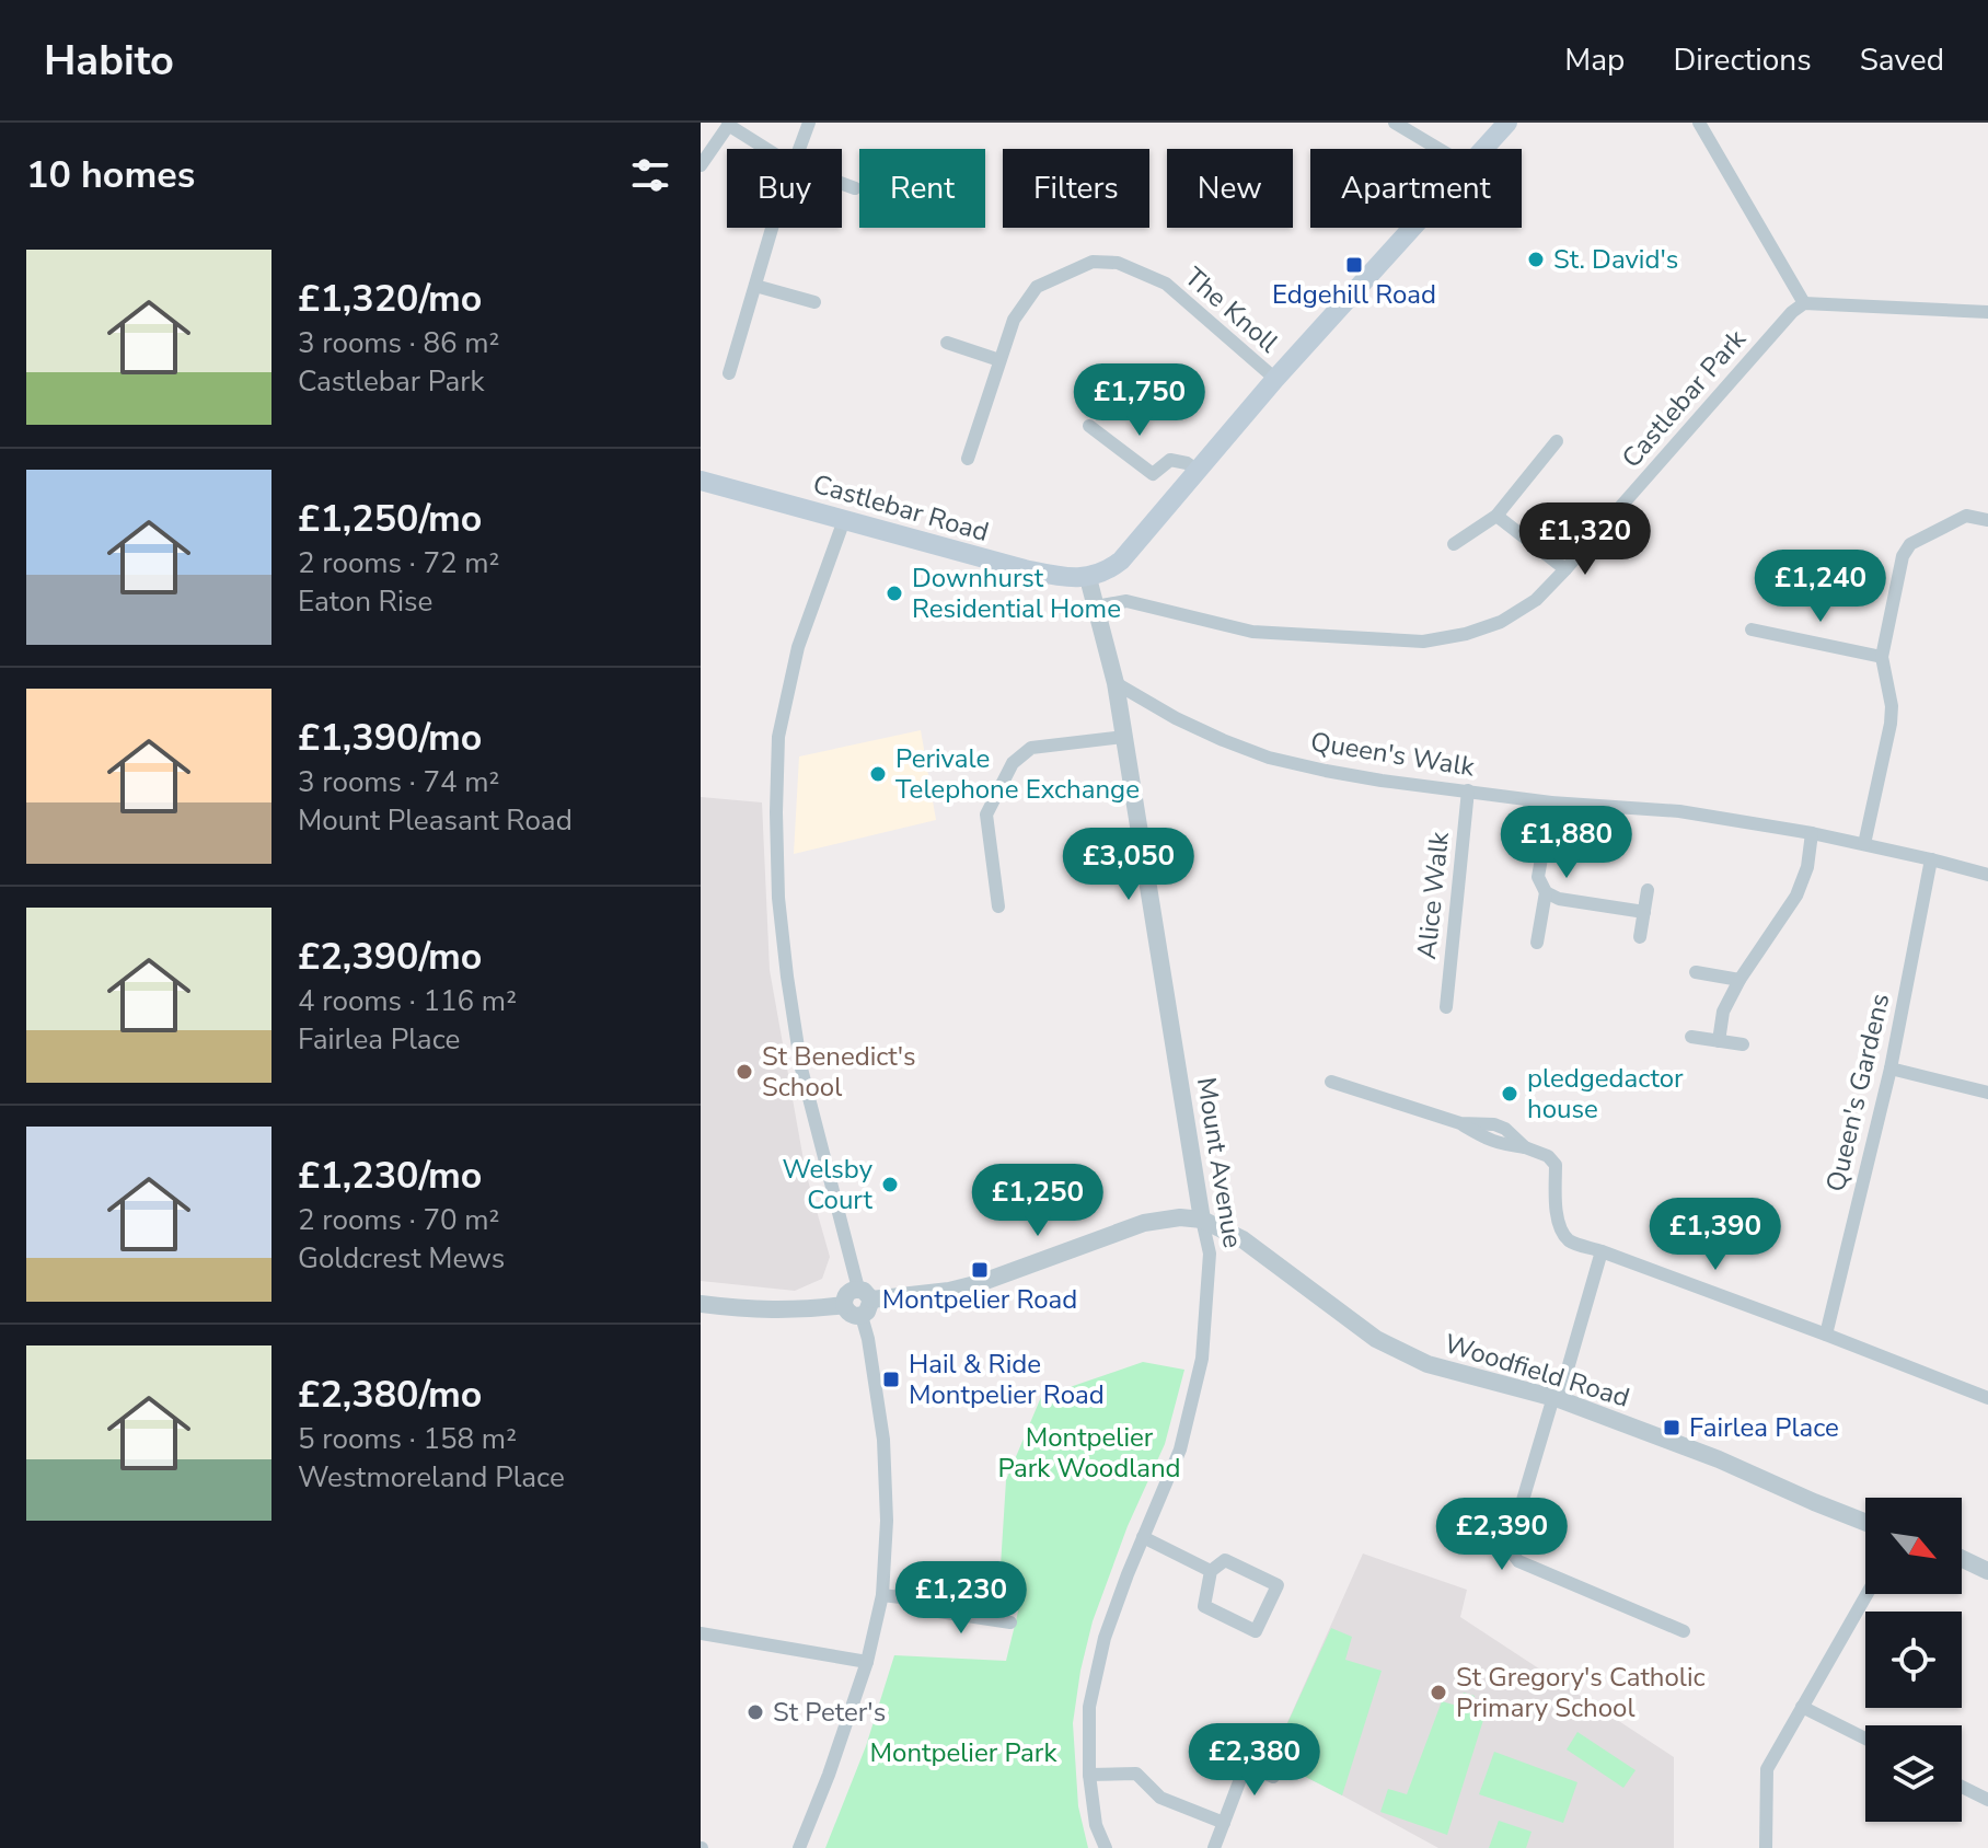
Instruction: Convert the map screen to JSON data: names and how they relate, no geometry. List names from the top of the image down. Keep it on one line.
{"streets":{"main road":["Castlebar Road"],"street":["The Knoll","Castlebar Park","Queen's Walk","Alice Walk","Queen's Gardens","Mount Avenue","Woodfield Road"]},"crossings":[["Castlebar Park","Mount Avenue"],["Castlebar Road","Mount Avenue"],["Queen's Walk","Alice Walk"],["Queen's Walk","Queen's Gardens"],["Queen's Walk","Mount Avenue"],["Mount Avenue","Woodfield Road"]],"parks":["Montpelier Park Woodland","Montpelier Park"],"places":{"other":["St. David's","Downhurst Residential Home","Perivale Telephone Exchange","St Benedict's School","pledgedactor house","Welsby Court","St Gregory's Catholic Primary School","St Peter's"],"transit":["Edgehill Road","Montpelier Road","Hail & Ride Montpelier Road","Fairlea Place"]},"north":"bottom right","page":{"header":"Habito","nav":["Map","Directions","Saved"],"heading":"10 homes","chip":["Buy","Rent","Filters","New","Apartment"],"list":[{"name":"£1,320/mo","note":"3 rooms · 86 m² · Castlebar Park"},{"name":"£1,250/mo","note":"2 rooms · 72 m² · Eaton Rise"},{"name":"£1,390/mo","note":"3 rooms · 74 m² · Mount Pleasant Road"},{"name":"£2,390/mo","note":"4 rooms · 116 m² · Fairlea Place"},{"name":"£1,230/mo","note":"2 rooms · 70 m² · Goldcrest Mews"},{"name":"£2,380/mo","note":"5 rooms · 158 m² · Westmoreland Place"}],"price":["£1,750","£1,320","£1,240","£1,880","£3,050","£1,250","£1,390","£2,390","£1,230","£2,380"]}}
